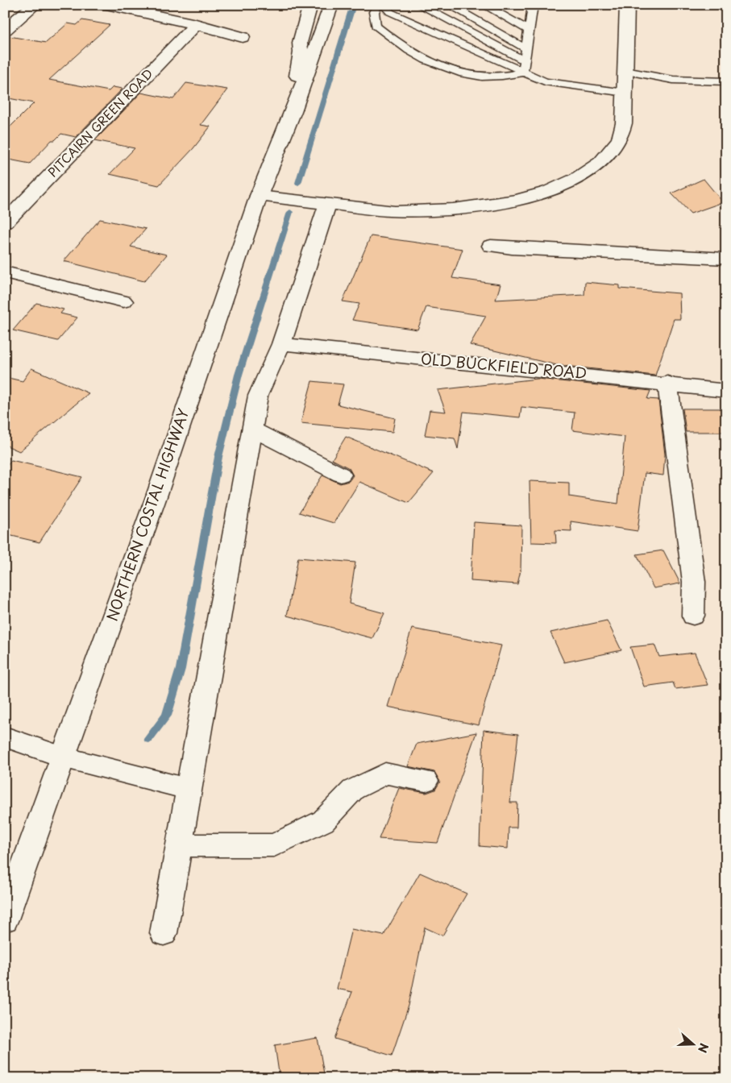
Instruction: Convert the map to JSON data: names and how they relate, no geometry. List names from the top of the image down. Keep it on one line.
{"streets":{"street":["PITCAIRN GREEN ROAD","OLD BUCKFIELD ROAD","NORTHERN COSTAL HIGHWAY"]},"north":"right"}
